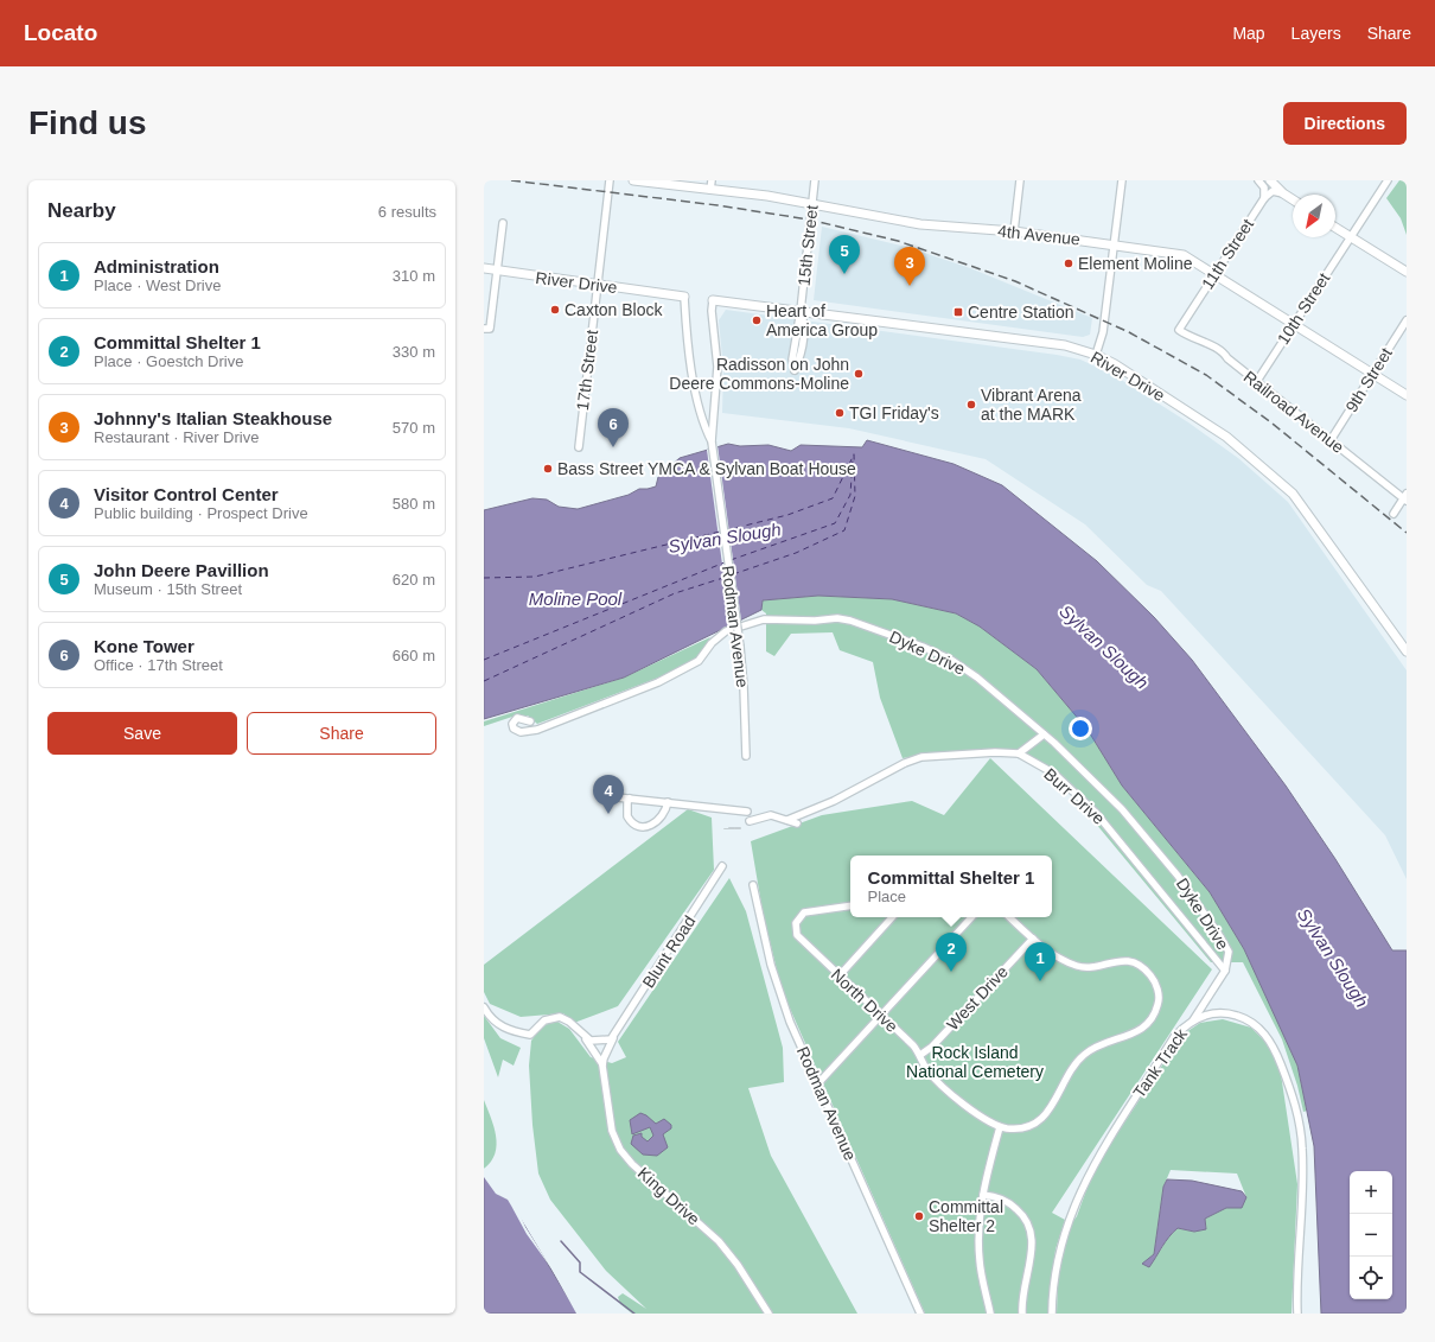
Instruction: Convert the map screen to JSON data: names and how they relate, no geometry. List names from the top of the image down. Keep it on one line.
{"streets":{"main road":["4th Avenue","River Drive"],"street":["15th Street","11th Street","10th Street","17th Street","9th Street","Railroad Avenue","Rodman Avenue","Dyke Drive","Burr Drive","Blunt Road","West Drive","North Drive","Tank Track","King Drive"]},"crossings":[["4th Avenue","15th Street"],["4th Avenue","11th Street"],["4th Avenue","10th Street"],["4th Avenue","9th Street"],["15th Street","River Drive"],["11th Street","Railroad Avenue"],["River Drive","17th Street"],["10th Street","Railroad Avenue"],["9th Street","Railroad Avenue"],["Dyke Drive","Burr Drive"],["Dyke Drive","Tank Track"],["Blunt Road","King Drive"],["West Drive","North Drive"]],"water":["Sylvan Slough","Moline Pool"],"parks":["Rock Island National Cemetery"],"places":{"other":["Element Moline","Caxton Block","Heart of America Group","Radisson on John Deere Commons-Moline","Vibrant Arena at the MARK","TGI Friday's","Bass Street YMCA & Sylvan Boat House","Committal Shelter 2"],"transit":["Centre Station"]},"north":"bottom left","page":{"header":"Locato","nav":["Map","Layers","Share"],"buttons":["Directions",["Save","Share"]],"title":"Find us","heading":["Nearby","6 results"],"pins":["5","3","6","4","2","1"],"list":[{"mark":"1","name":"Administration","note":"Place · West Drive","value":"310 m"},{"mark":"2","name":"Committal Shelter 1","note":"Place · Goestch Drive","value":"330 m"},{"mark":"3","name":"Johnny's Italian Steakhouse","note":"Restaurant · River Drive","value":"570 m"},{"mark":"4","name":"Visitor Control Center","note":"Public building · Prospect Drive","value":"580 m"},{"mark":"5","name":"John Deere Pavillion","note":"Museum · 15th Street","value":"620 m"},{"mark":"6","name":"Kone Tower","note":"Office · 17th Street","value":"660 m"}],"popup":["Committal Shelter 1","Place"],"map_buttons":["+","−"]}}
